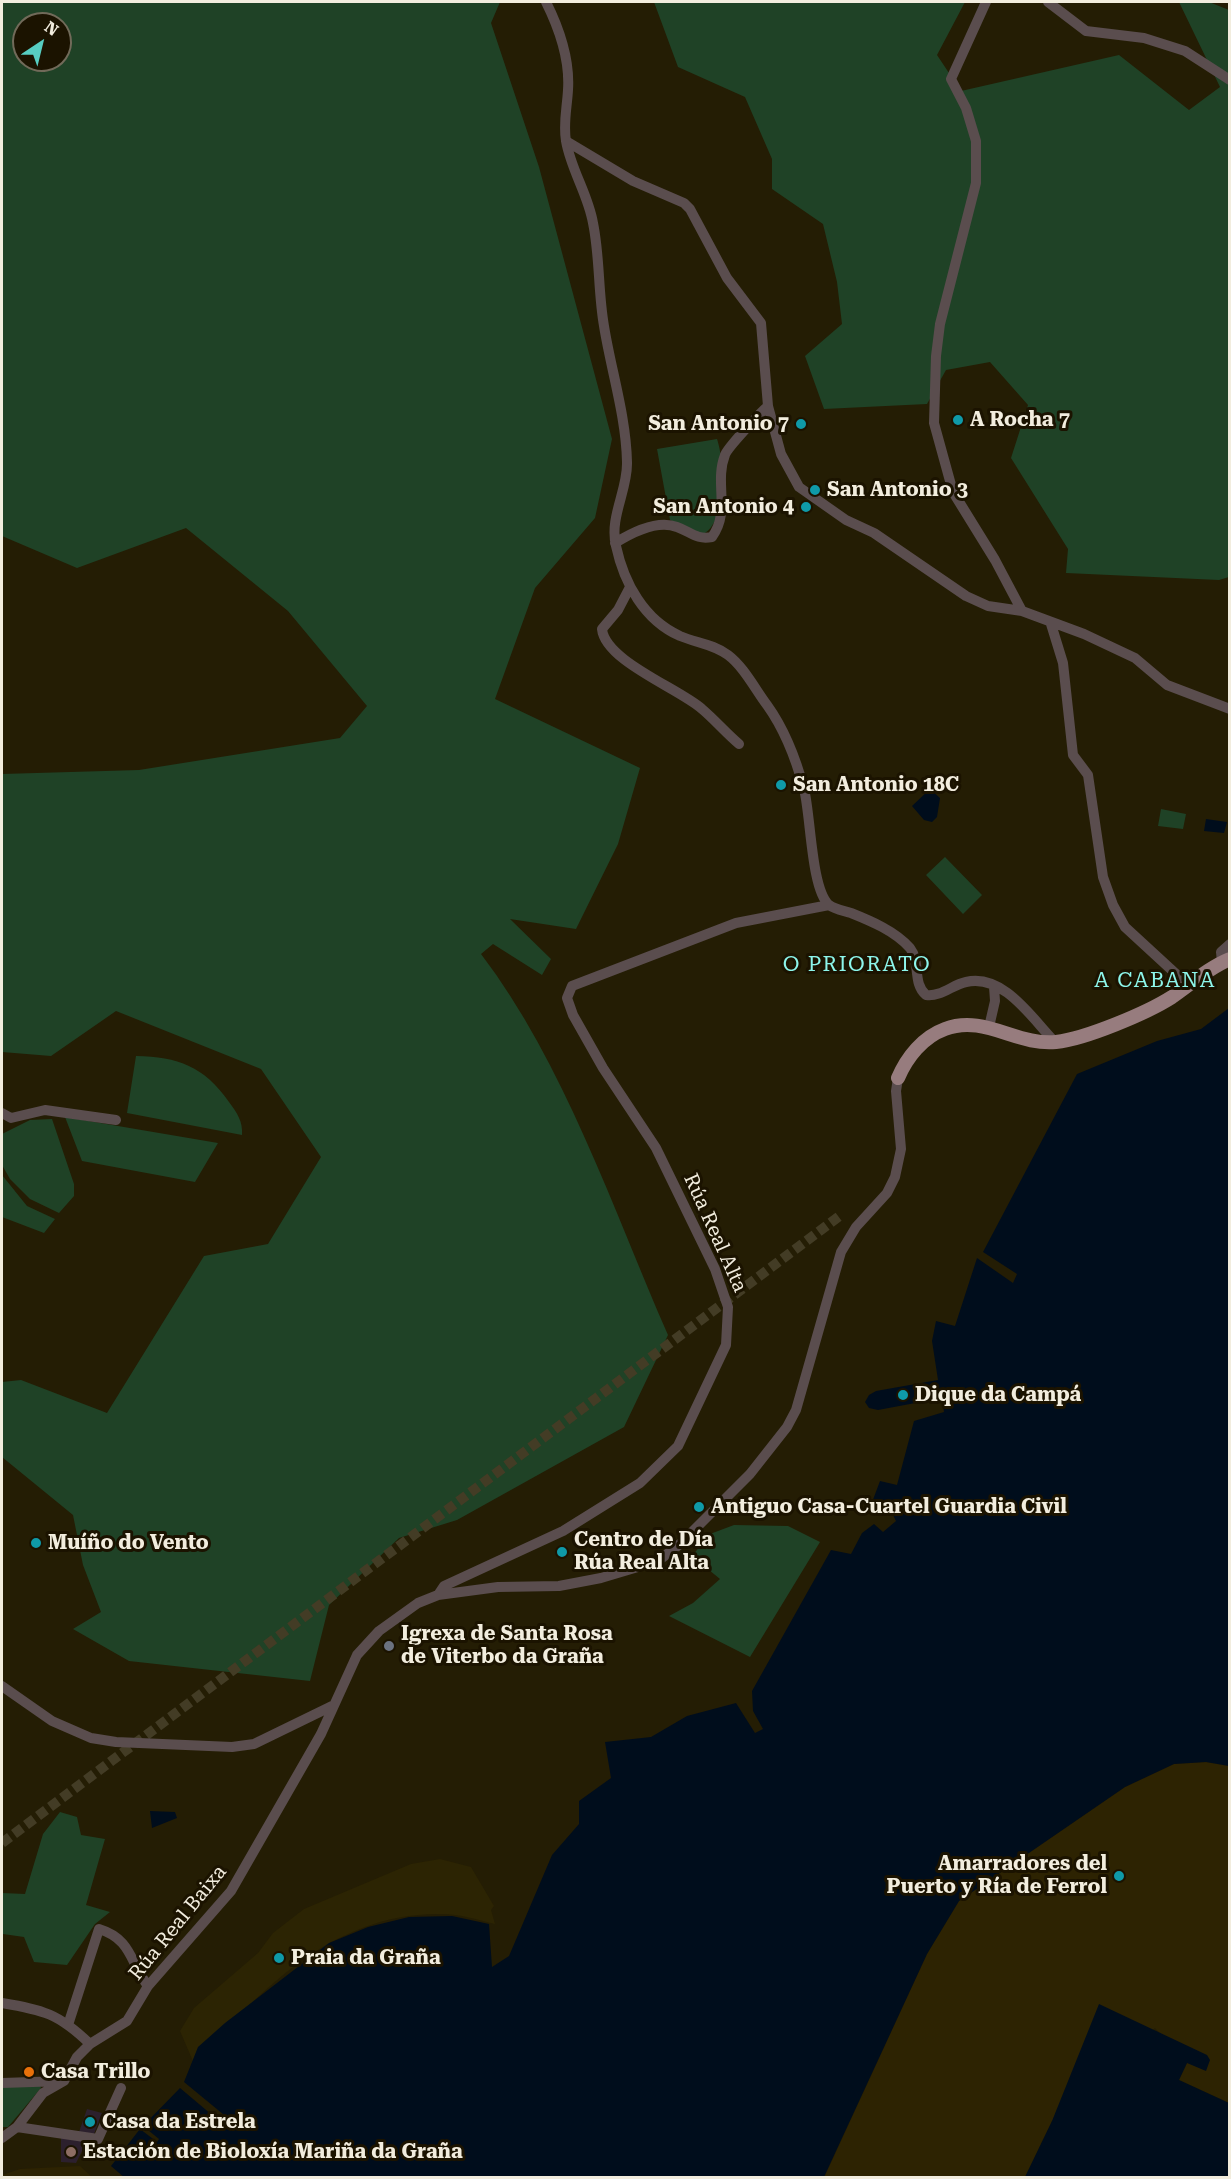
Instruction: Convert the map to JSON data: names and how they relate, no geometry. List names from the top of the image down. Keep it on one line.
{"streets":{"street":["Rúa Real Alta","Rúa Real Baixa"]},"crossings":[["Rúa Real Alta","Rúa Real Baixa"]],"districts":["O PRIORATO","A CABANA"],"places":["A Rocha 7","San Antonio 7","San Antonio 3","San Antonio 4","San Antonio 18C","Dique da Campá","Antiguo Casa-Cuartel Guardia Civil","Muíño do Vento","Centro de Día Rúa Real Alta","Igrexa de Santa Rosa de Viterbo da Graña","Amarradores del Puerto y Ría de Ferrol","Praia da Graña","Casa Trillo","Casa da Estrela","Estación de Bioloxía Mariña da Graña"],"north":"top right"}
